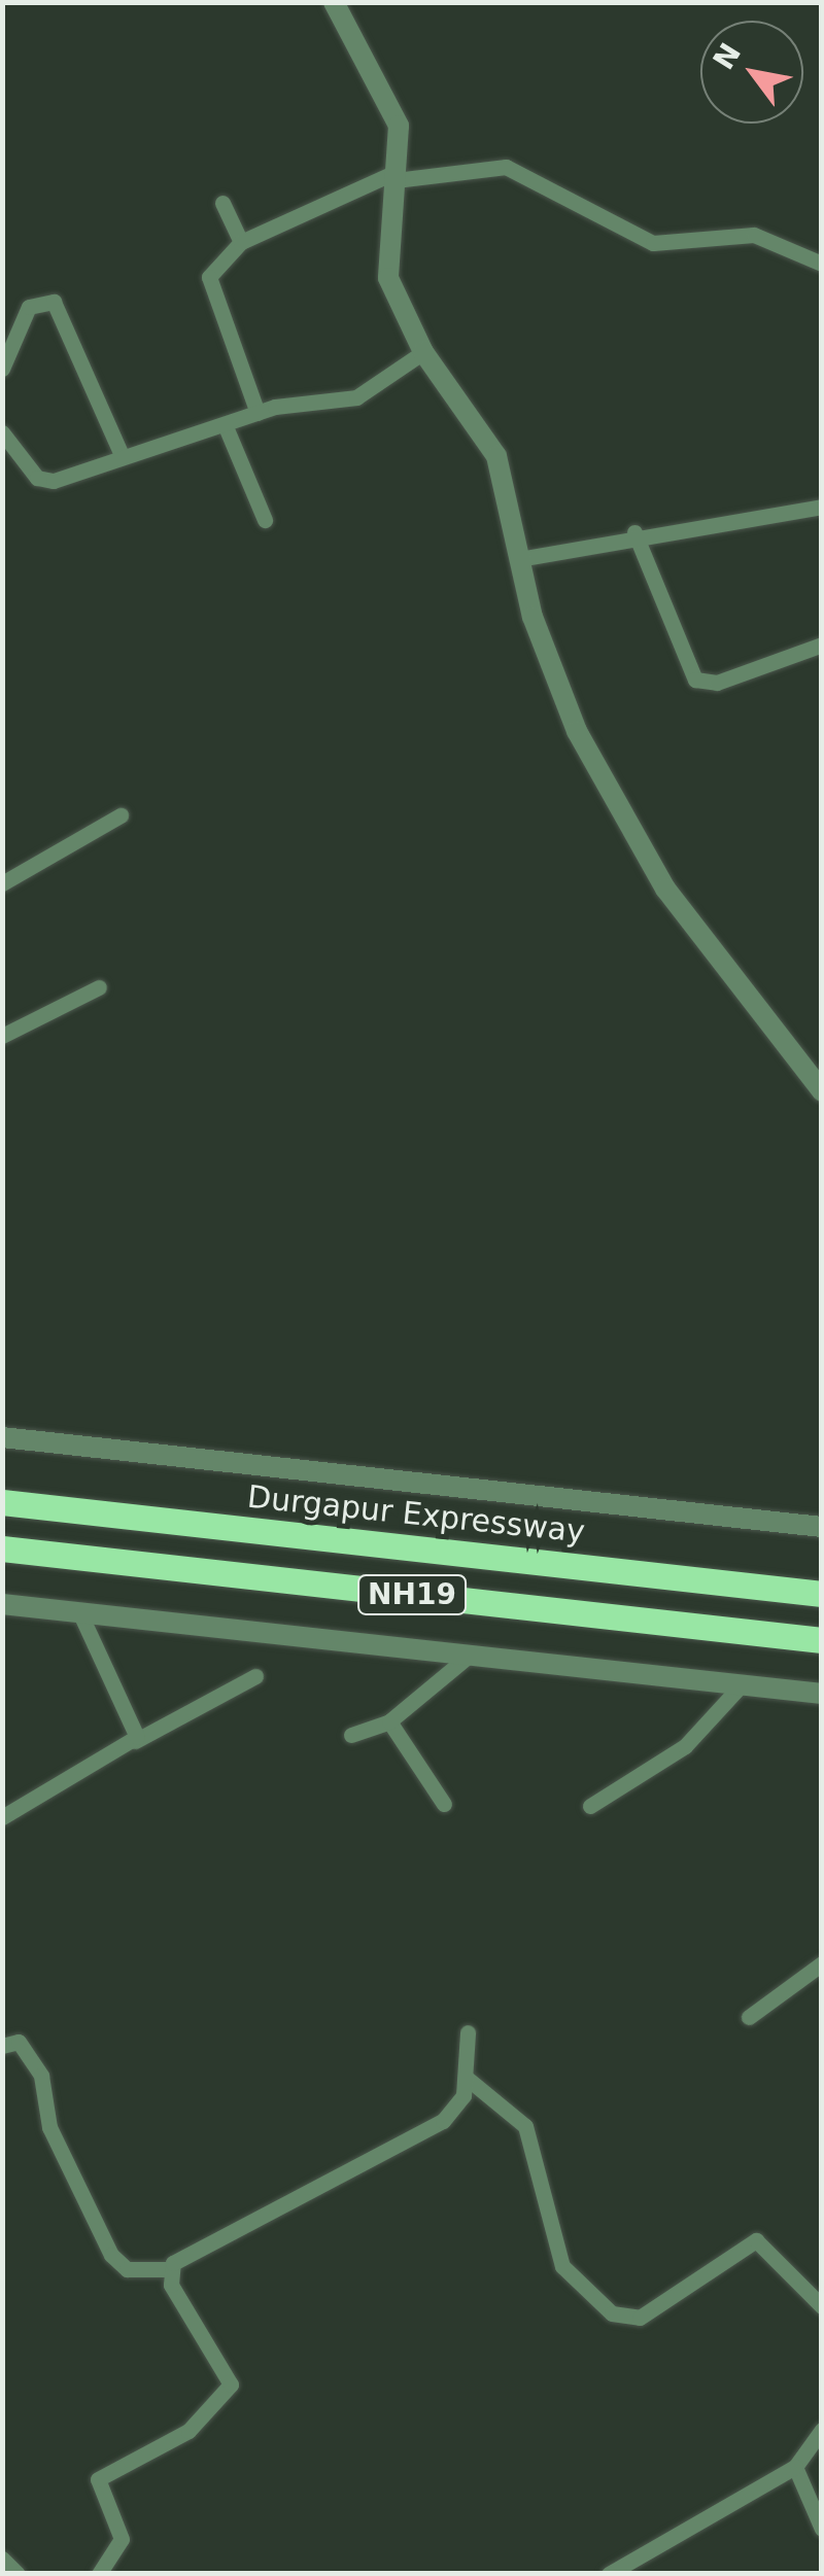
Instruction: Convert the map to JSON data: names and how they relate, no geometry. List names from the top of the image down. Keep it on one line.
{"streets":{"highway":["Durgapur Expressway","NH19"]},"north":"top left"}
